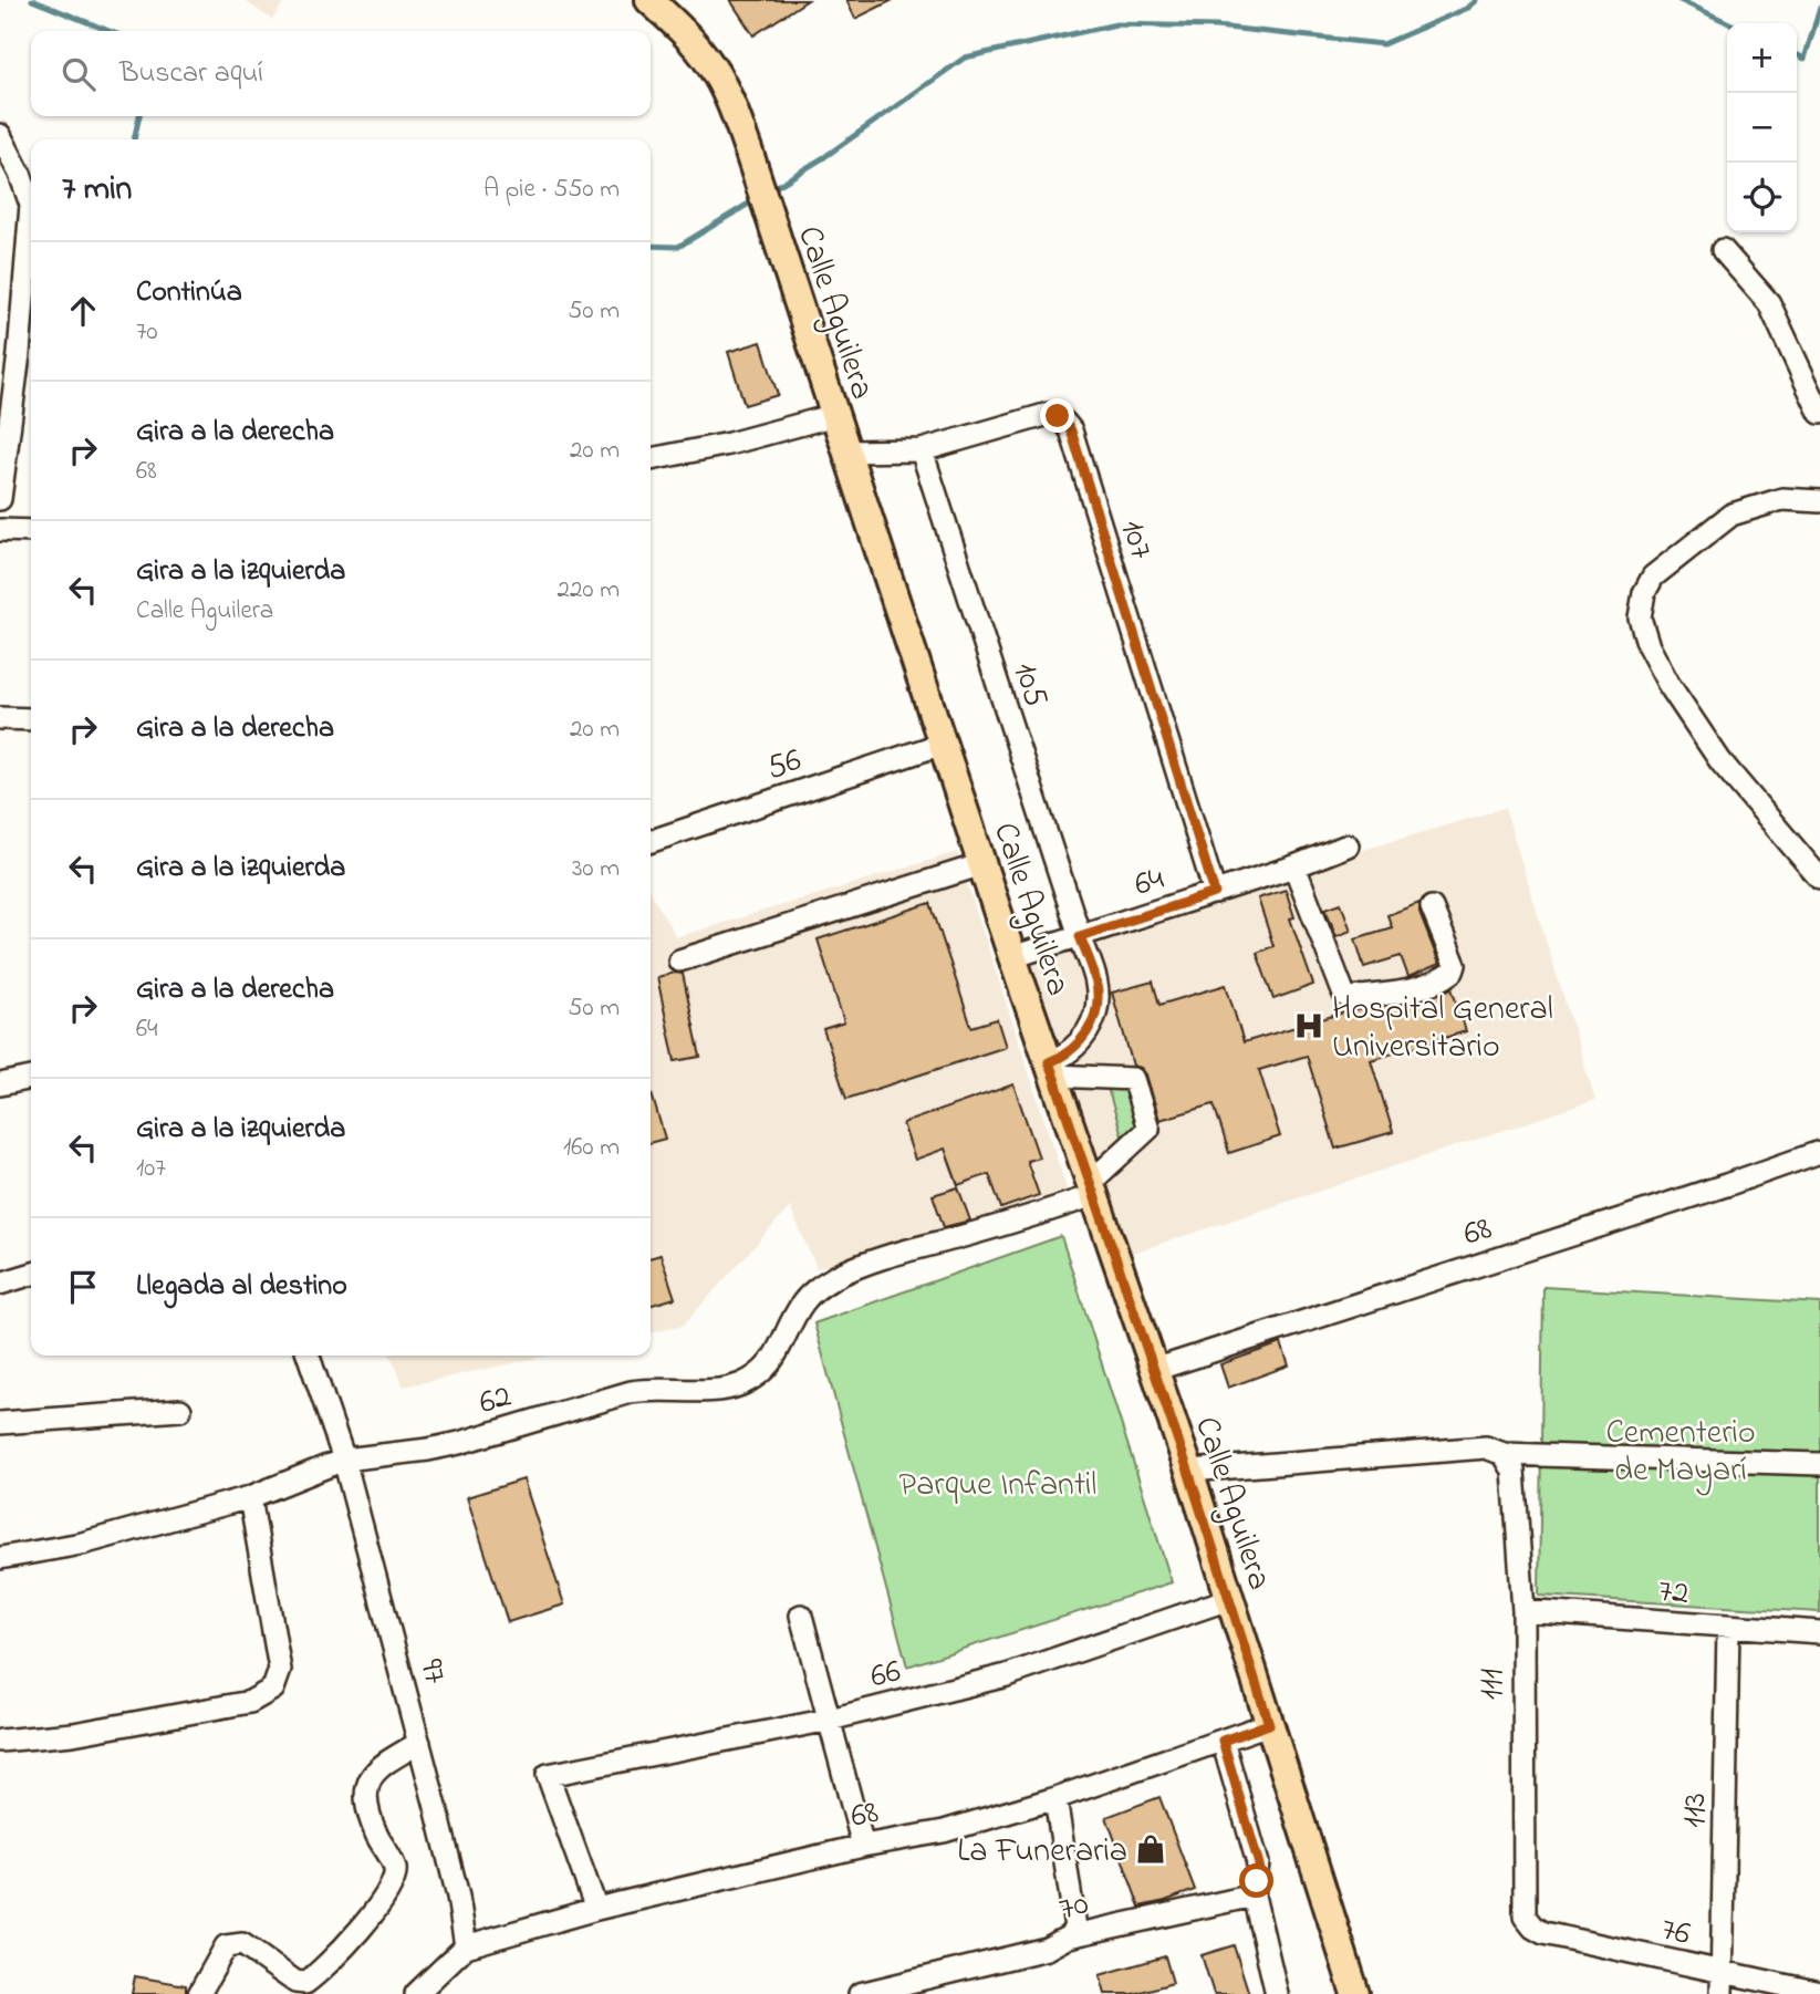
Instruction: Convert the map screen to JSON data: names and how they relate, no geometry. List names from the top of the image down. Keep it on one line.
{"streets":{"main road":["Calle Aguilera"],"street":["107","105","56","64","68","62","72","97","66","111","113","70","76"]},"crossings":[["Calle Aguilera","107"],["Calle Aguilera","105"],["Calle Aguilera","56"],["Calle Aguilera","64"],["Calle Aguilera","68"],["Calle Aguilera","62"],["Calle Aguilera","66"],["107","105"],["107","64"],["105","64"],["68","97"],["68","66"],["62","97"],["72","111"],["72","113"],["111","76"],["113","76"]],"parks":["Cementerio de Mayarí","Parque Infantil"],"places":{"hospital":["Hospital General Universitario"],"shop":["La Funeraria"]},"page":{"map_buttons":["+","−"],"search":"Buscar aquí","heading":["7 min","A pie · 550 m"],"list":[["Continúa","70","50 m"],["Gira a la derecha","68","20 m"],["Gira a la izquierda","Calle Aguilera","220 m"],["Gira a la derecha","20 m"],["Gira a la izquierda","30 m"],["Gira a la derecha","64","50 m"],["Gira a la izquierda","107","160 m"],"Llegada al destino"]}}
